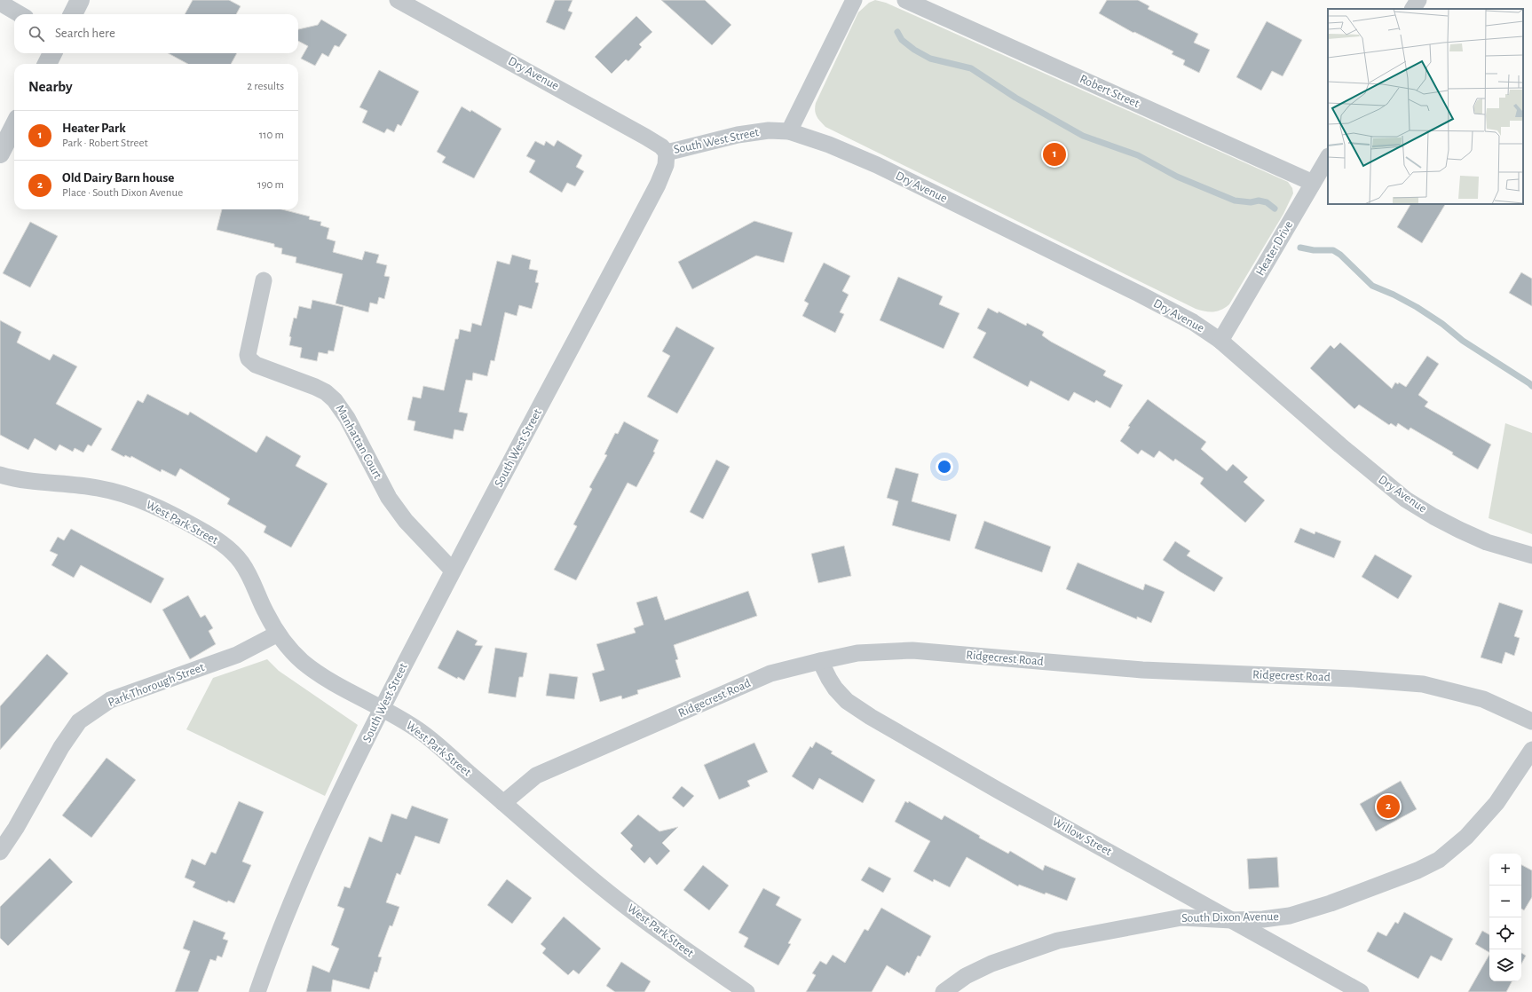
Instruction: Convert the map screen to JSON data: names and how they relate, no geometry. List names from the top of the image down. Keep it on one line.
{"streets":{"street":["Dry Avenue","Robert Street","South West Street","Heater Drive","Manhattan Court","West Park Street","Ridgecrest Road","Park Thorough Street","Willow Street","South Dixon Avenue"]},"crossings":[["Dry Avenue","South West Street"],["Dry Avenue","Heater Drive"],["Robert Street","Heater Drive"],["South West Street","Manhattan Court"],["South West Street","West Park Street"],["West Park Street","Ridgecrest Road"],["West Park Street","Park Thorough Street"],["Ridgecrest Road","Willow Street"],["Willow Street","South Dixon Avenue"]],"page":{"search":"Search here","heading":["Nearby","2 results"],"list":[{"mark":"1","name":"Heater Park","note":"Park · Robert Street","value":"110 m"},{"mark":"2","name":"Old Dairy Barn house","note":"Place · South Dixon Avenue","value":"190 m"}],"pins":["1","2"],"map_buttons":["+","−"]}}
